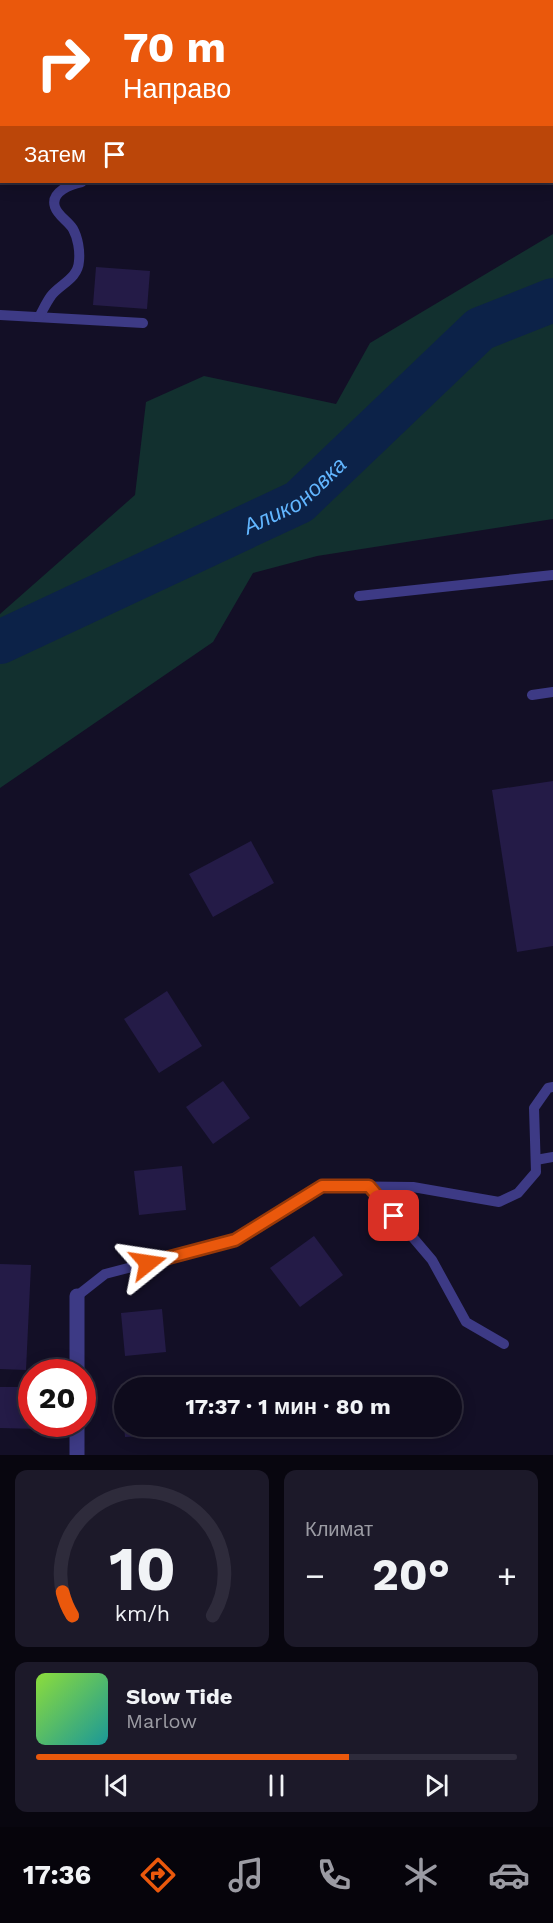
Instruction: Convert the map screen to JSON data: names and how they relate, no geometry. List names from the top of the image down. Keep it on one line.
{"water":["Аликоновка"],"page":{"turn":["70 m","Направо"],"then":"Затем","limit":"20","trip":"17:37 · 1 мин · 80 m","tile":"Климат","heat":["−","20°","+"],"song":["Slow Tide","Marlow"],"tabs":"17:36","gauge":["10","km/h"]}}
